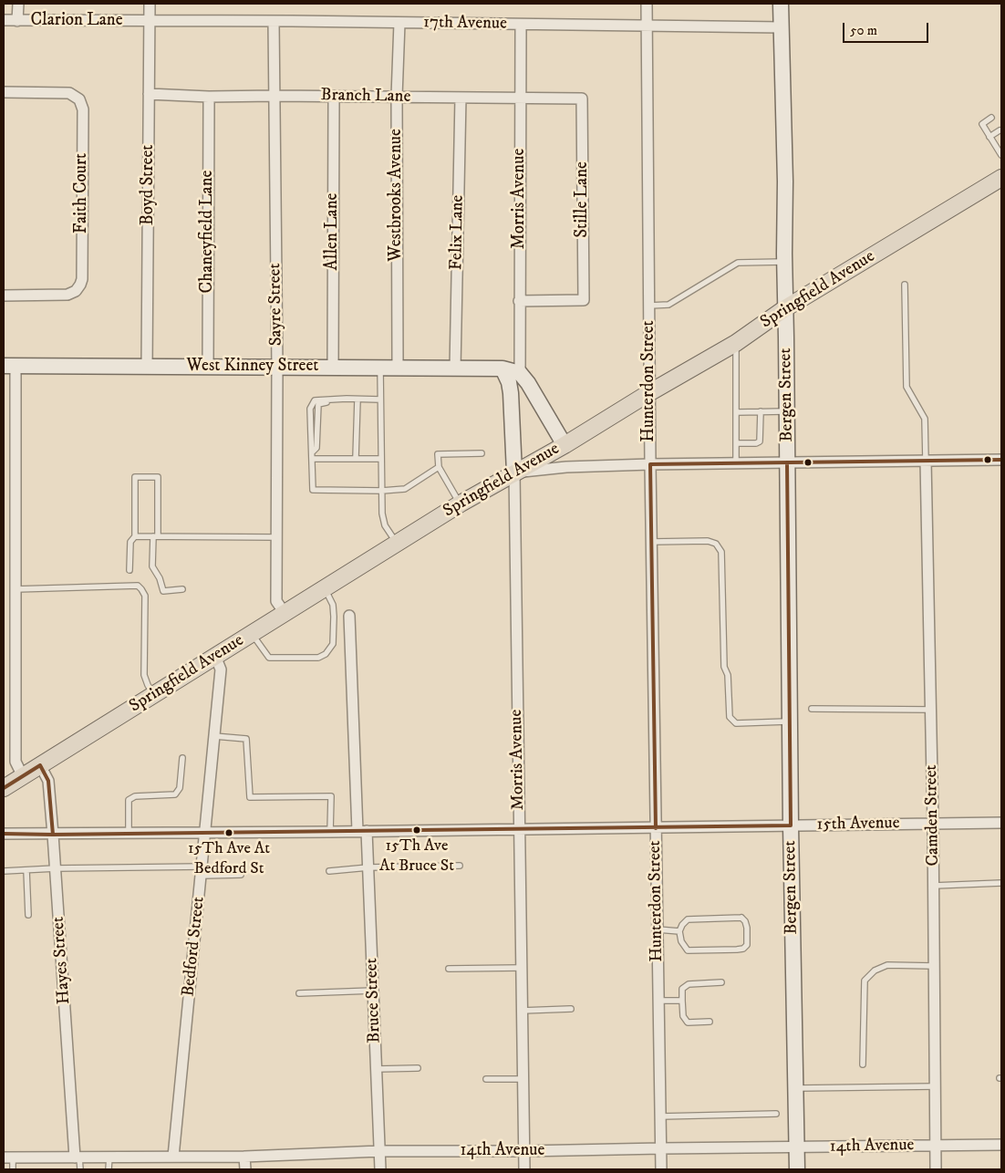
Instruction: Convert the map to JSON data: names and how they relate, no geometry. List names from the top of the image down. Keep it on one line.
{"streets":{"main road":["Morris Avenue","Springfield Avenue","West Kinney Street","Bergen Street"],"street":["Clarion Lane","17th Avenue","Branch Lane","Boyd Street","Faith Court","Westbrooks Avenue","Stille Lane","Chaneyfield Lane","Allen Lane","Felix Lane","Sayre Street","Hunterdon Street","Camden Street","15th Avenue","Bedford Street","Hayes Street","Bruce Street","14th Avenue"]},"crossings":[["Clarion Lane","17th Avenue"],["Clarion Lane","Boyd Street"],["17th Avenue","Boyd Street"],["17th Avenue","Westbrooks Avenue"],["17th Avenue","Morris Avenue"],["17th Avenue","Sayre Street"],["17th Avenue","Hunterdon Street"],["17th Avenue","Bergen Street"],["Branch Lane","Boyd Street"],["Branch Lane","Westbrooks Avenue"],["Branch Lane","Morris Avenue"],["Branch Lane","Stille Lane"],["Branch Lane","Chaneyfield Lane"],["Branch Lane","Allen Lane"],["Branch Lane","Felix Lane"],["Branch Lane","Sayre Street"],["Boyd Street","West Kinney Street"],["Westbrooks Avenue","West Kinney Street"],["Morris Avenue","Stille Lane"],["Morris Avenue","Springfield Avenue"],["Morris Avenue","West Kinney Street"],["Morris Avenue","15th Avenue"],["Morris Avenue","14th Avenue"],["Chaneyfield Lane","West Kinney Street"],["Allen Lane","West Kinney Street"],["Felix Lane","West Kinney Street"],["Springfield Avenue","Sayre Street"],["Springfield Avenue","Hunterdon Street"],["Springfield Avenue","Bergen Street"],["Springfield Avenue","Bedford Street"],["Springfield Avenue","Hayes Street"],["Sayre Street","West Kinney Street"],["Hunterdon Street","15th Avenue"],["Hunterdon Street","14th Avenue"],["Bergen Street","15th Avenue"],["Bergen Street","14th Avenue"],["Camden Street","15th Avenue"],["Camden Street","14th Avenue"],["15th Avenue","Bedford Street"],["15th Avenue","Hayes Street"],["15th Avenue","Bruce Street"],["Bedford Street","14th Avenue"],["Hayes Street","14th Avenue"],["Bruce Street","14th Avenue"]],"places":["15Th Ave At Bruce St","15Th Ave At Bedford St"],"scale_bar":"50 m"}
